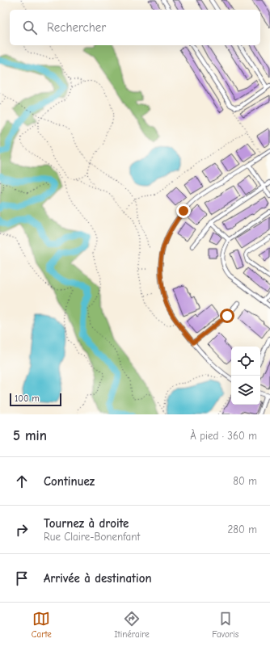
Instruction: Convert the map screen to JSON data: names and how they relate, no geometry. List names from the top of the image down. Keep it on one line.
{"scale_bar":"100 m","page":{"search":"Rechercher","scale":"100 m","heading":["5 min","À pied · 360 m"],"list":[["Continuez","80 m"],["Tournez à droite","Rue Claire-Bonenfant","280 m"],"Arrivée à destination"],"nav":["Carte","Itinéraire","Favoris"]}}
